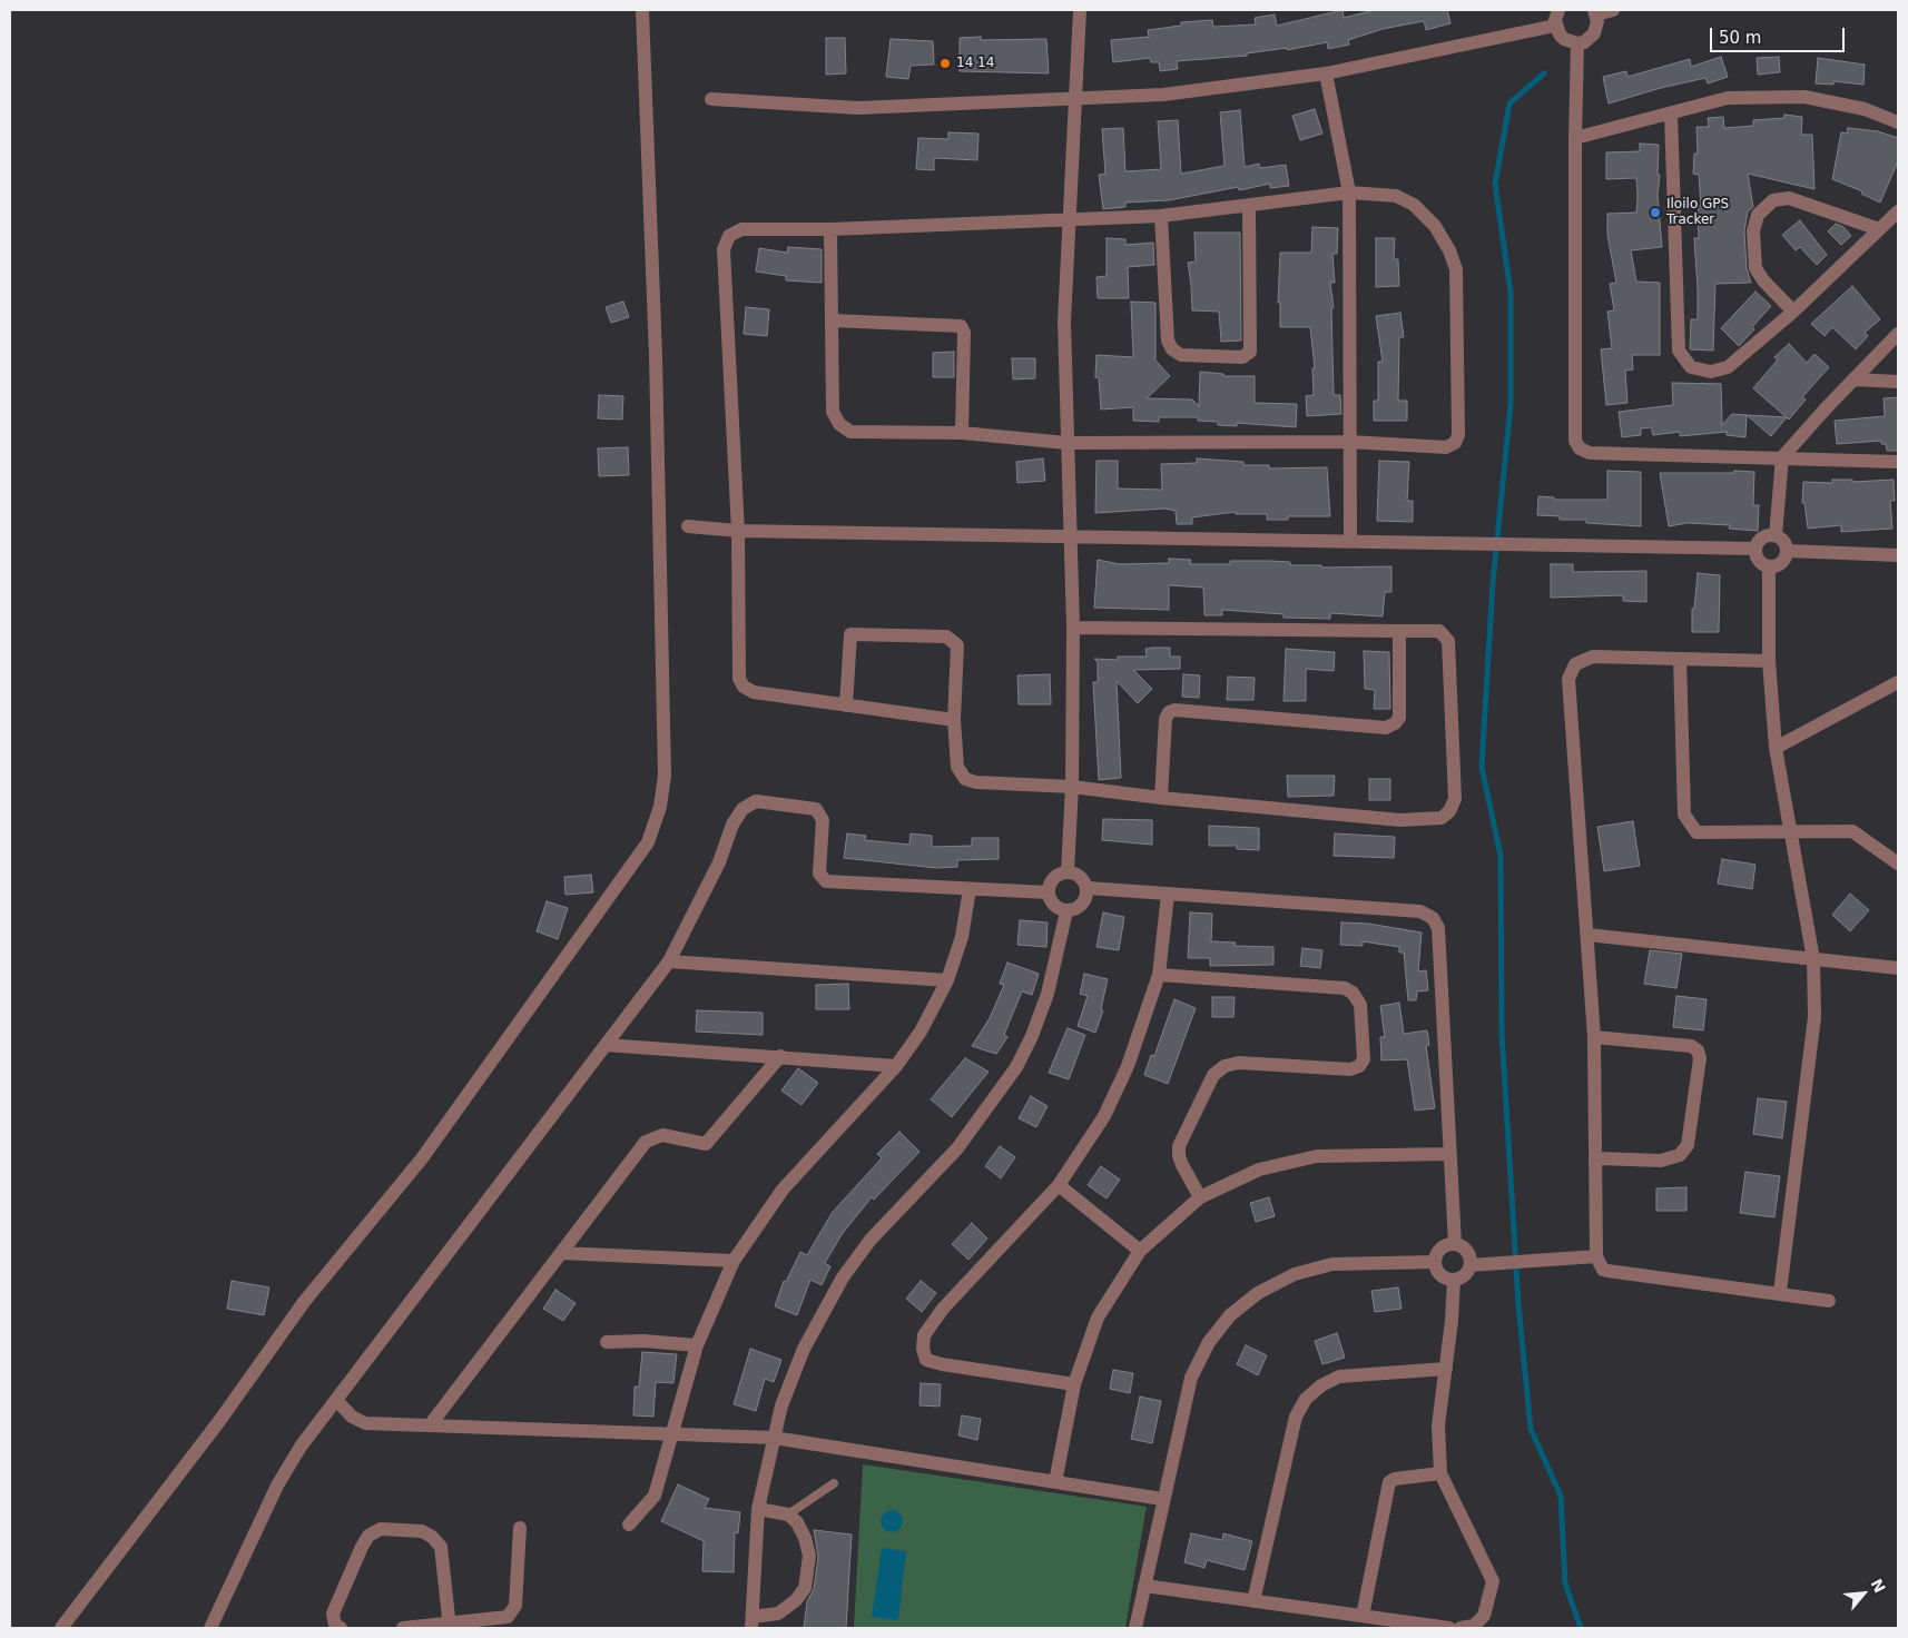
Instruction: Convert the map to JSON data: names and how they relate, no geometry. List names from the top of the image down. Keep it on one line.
{"places":["14 14","Iloilo GPS Tracker"],"scale_bar":"50 m","north":"top right"}
